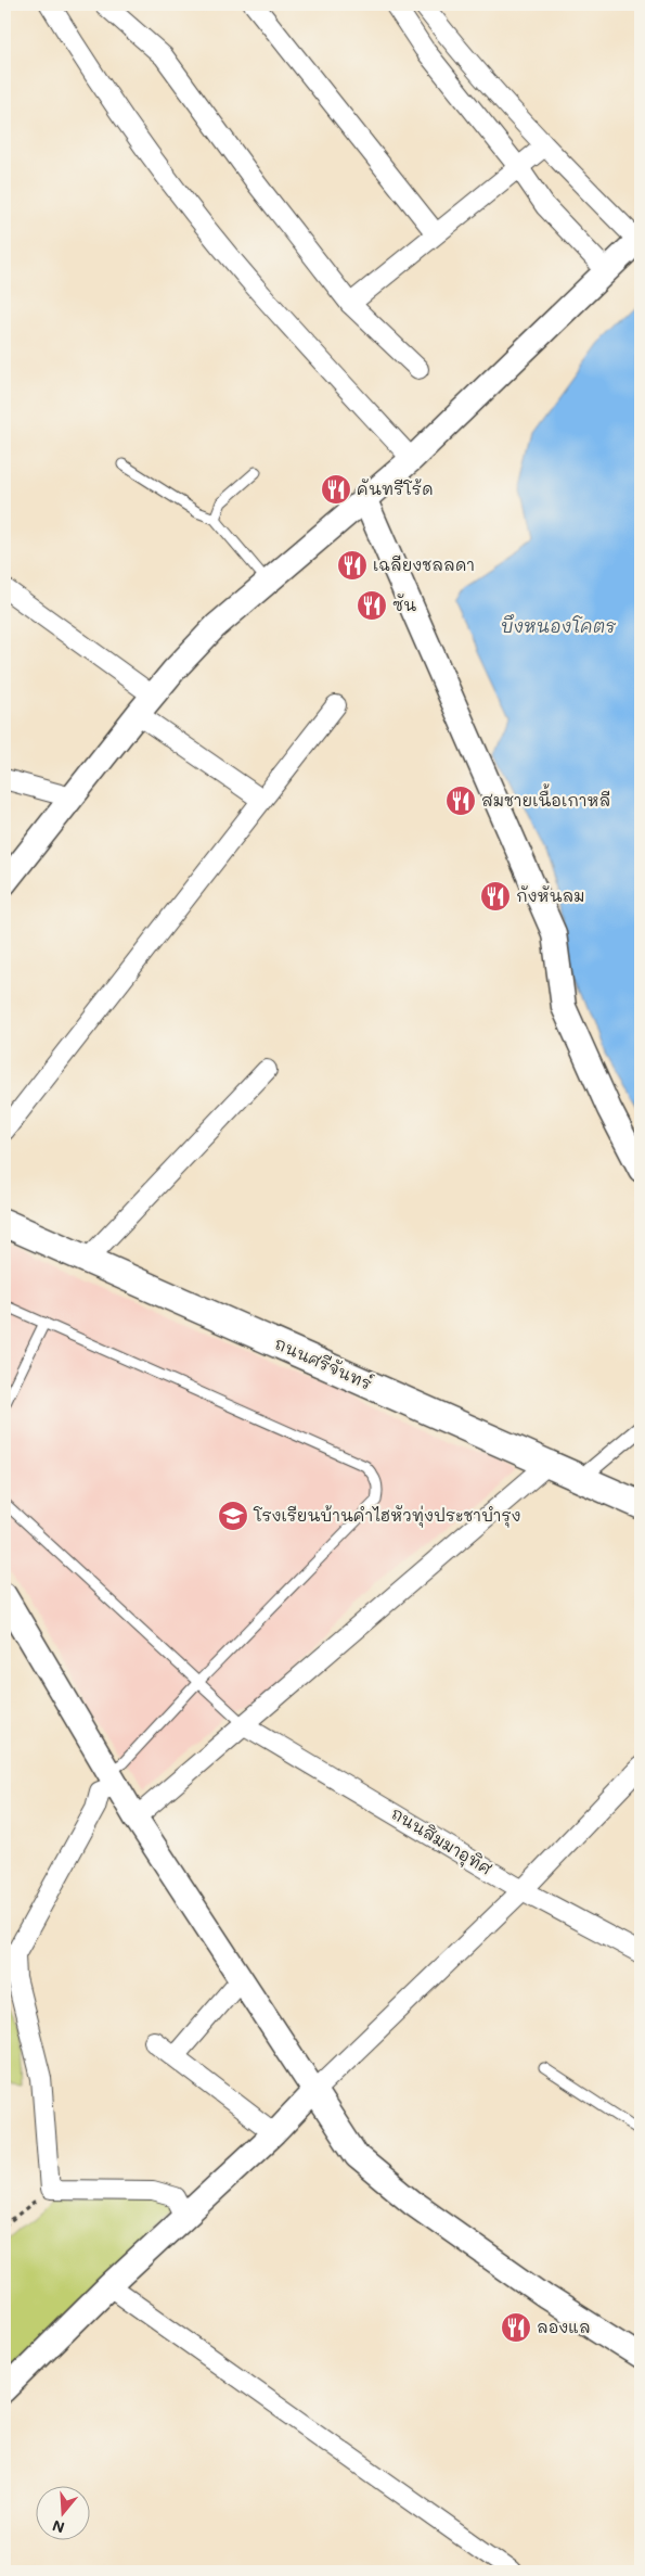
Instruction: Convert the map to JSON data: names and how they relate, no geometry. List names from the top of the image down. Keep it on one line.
{"streets":{"main road":["ถนนศรีจันทร์"],"street":["ถนนสิมมาอุทิศ"]},"water":["บึงหนองโคตร"],"places":{"restaurant":["คันทรีโร้ด","เฉลียงชลลดา","ซัน","สมชายเนื้อเกาหลี","กังหันลม","ลองแล"],"school or university":["โรงเรียนบ้านคำไฮหัวทุ่งประชาบำรุง"]},"north":"bottom"}
